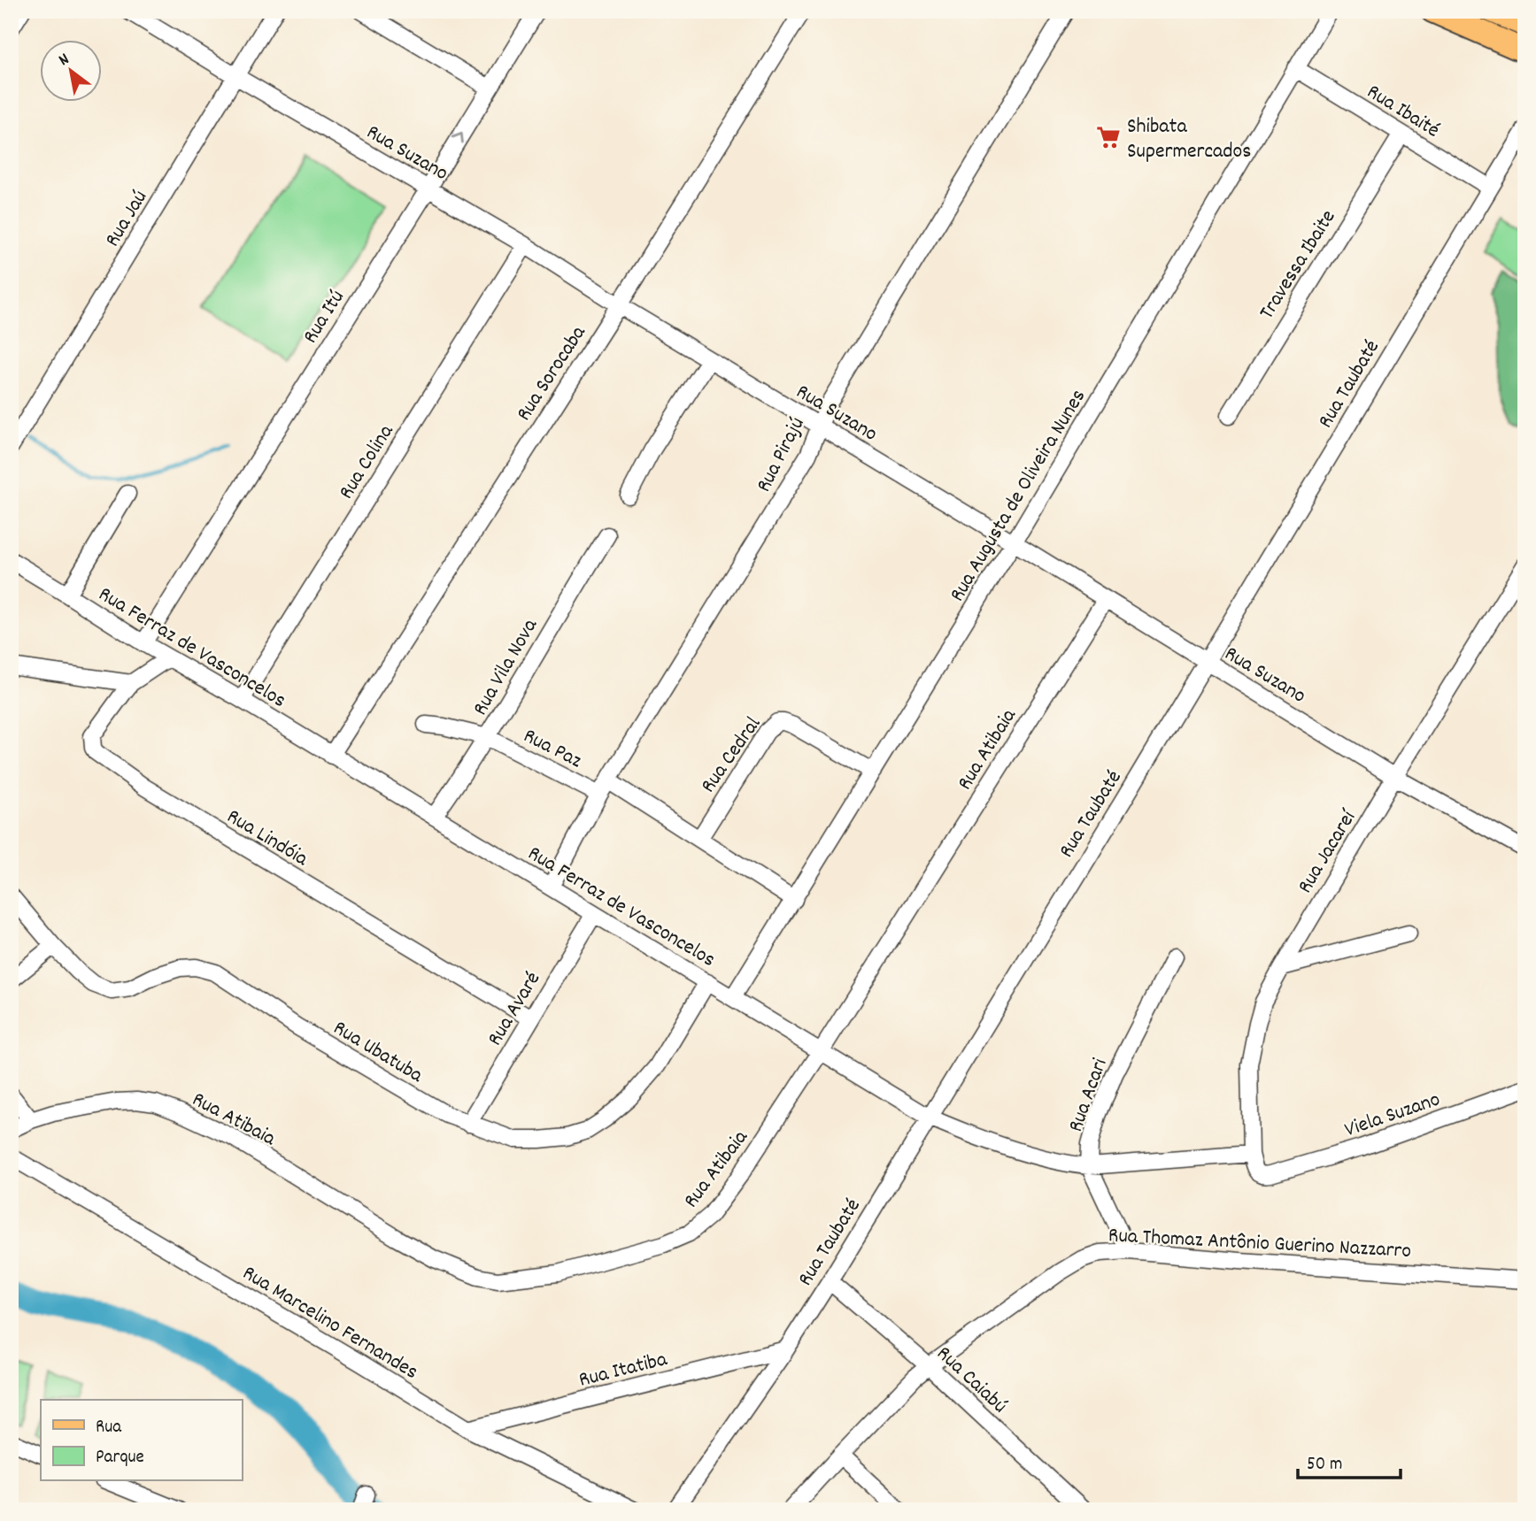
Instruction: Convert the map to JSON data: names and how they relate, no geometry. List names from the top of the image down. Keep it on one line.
{"streets":{"street":["Rua Ibaité","Rua Suzano","Rua Jaú","Travessa Ibaite","Rua Itú","Rua Sorocaba","Rua Taubaté","Rua Pirajú","Rua Colina","Rua Augusta de Oliveira Nunes","Rua Ferraz de Vasconcelos","Rua Vila Nova","Rua Paz","Rua Atibaia","Rua Cedral","Rua Lindóia","Rua Jacareí","Rua Avaré","Rua Ubatuba","Rua Acari","Viela Suzano","Rua Thomaz Antônio Guerino Nazzarro","Rua Marcelino Fernandes","Rua Itatiba","Rua Caiabú"]},"crossings":[["Rua Ibaité","Travessa Ibaite"],["Rua Ibaité","Rua Taubaté"],["Rua Ibaité","Rua Augusta de Oliveira Nunes"],["Rua Suzano","Rua Jaú"],["Rua Suzano","Rua Itú"],["Rua Suzano","Rua Sorocaba"],["Rua Suzano","Rua Taubaté"],["Rua Suzano","Rua Pirajú"],["Rua Suzano","Rua Colina"],["Rua Suzano","Rua Augusta de Oliveira Nunes"],["Rua Suzano","Rua Atibaia"],["Rua Suzano","Rua Jacareí"],["Rua Itú","Rua Ferraz de Vasconcelos"],["Rua Sorocaba","Rua Ferraz de Vasconcelos"],["Rua Taubaté","Rua Ferraz de Vasconcelos"],["Rua Taubaté","Rua Itatiba"],["Rua Taubaté","Rua Caiabú"],["Rua Pirajú","Rua Ferraz de Vasconcelos"],["Rua Pirajú","Rua Paz"],["Rua Colina","Rua Ferraz de Vasconcelos"],["Rua Augusta de Oliveira Nunes","Rua Ferraz de Vasconcelos"],["Rua Augusta de Oliveira Nunes","Rua Cedral"],["Rua Ferraz de Vasconcelos","Rua Vila Nova"],["Rua Ferraz de Vasconcelos","Rua Atibaia"],["Rua Ferraz de Vasconcelos","Rua Lindóia"],["Rua Ferraz de Vasconcelos","Rua Jacareí"],["Rua Ferraz de Vasconcelos","Rua Avaré"],["Rua Ferraz de Vasconcelos","Rua Ubatuba"],["Rua Ferraz de Vasconcelos","Rua Acari"],["Rua Ferraz de Vasconcelos","Viela Suzano"],["Rua Vila Nova","Rua Paz"],["Rua Lindóia","Rua Avaré"],["Rua Jacareí","Viela Suzano"],["Rua Avaré","Rua Ubatuba"],["Rua Acari","Rua Thomaz Antônio Guerino Nazzarro"],["Rua Thomaz Antônio Guerino Nazzarro","Rua Caiabú"],["Rua Marcelino Fernandes","Rua Itatiba"]],"places":{"supermarket":["Shibata Supermercados"]},"legend":["Rua","Parque"],"scale_bar":"50 m","north":"top left"}
